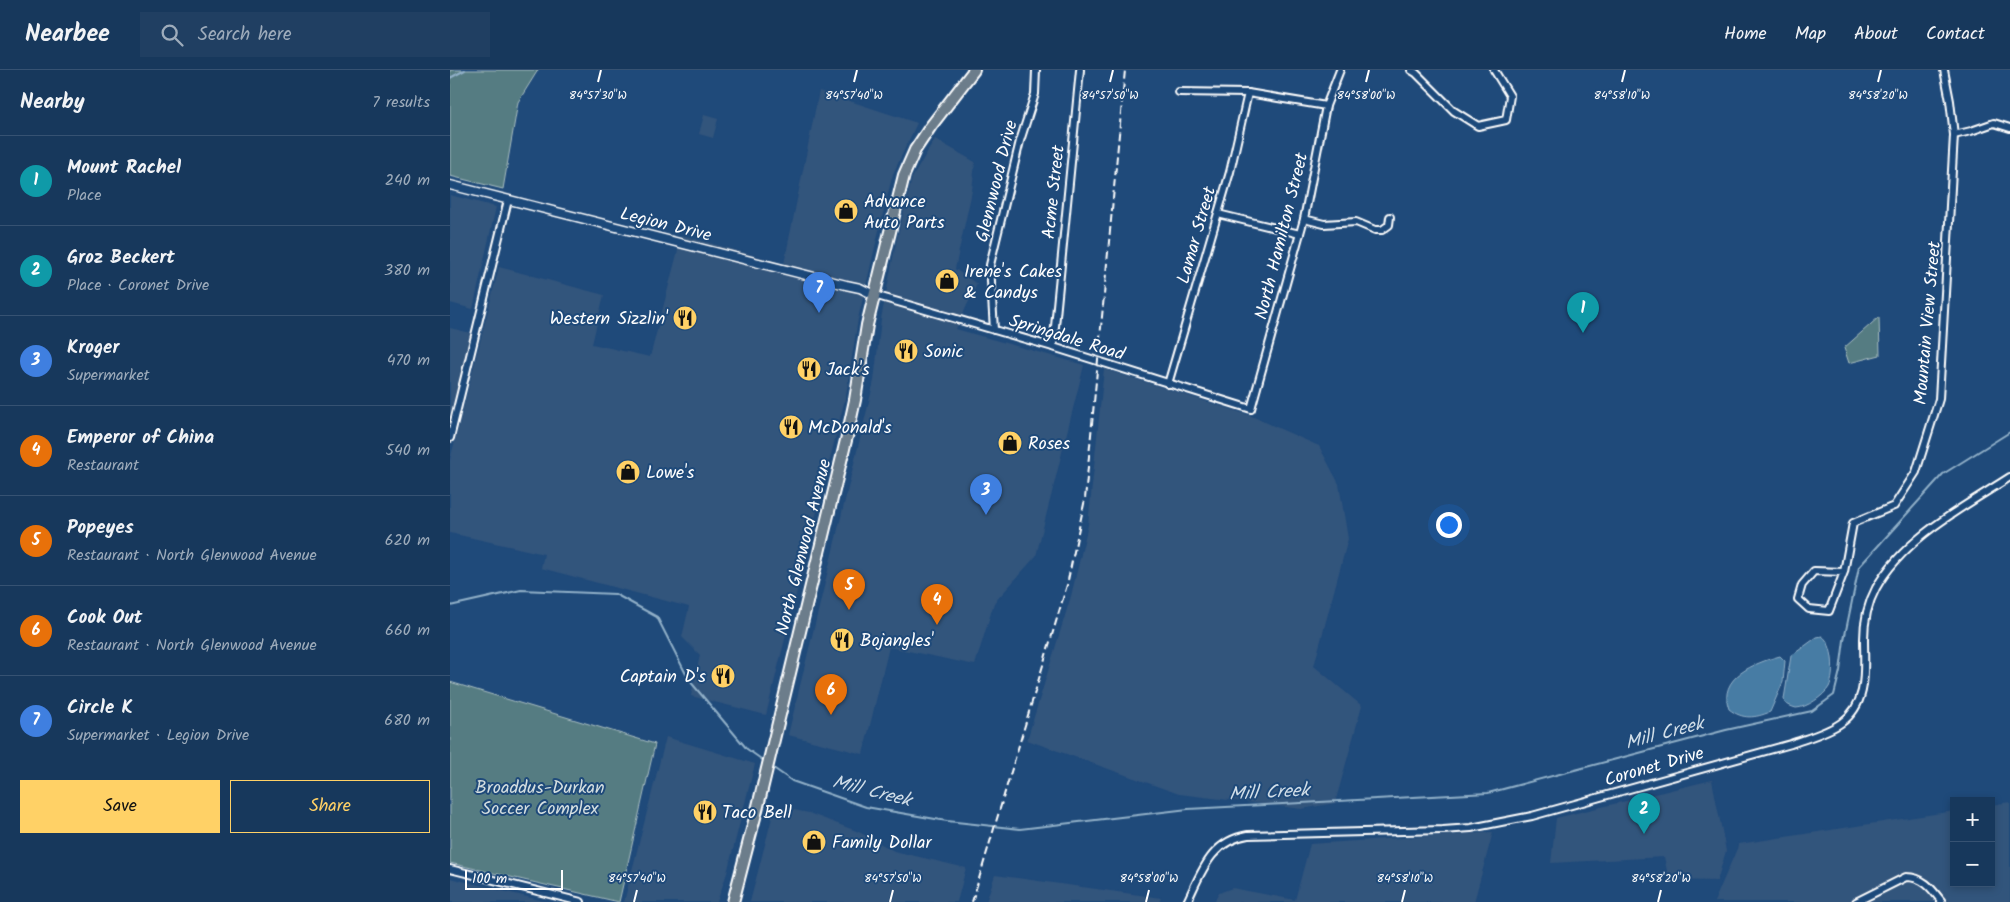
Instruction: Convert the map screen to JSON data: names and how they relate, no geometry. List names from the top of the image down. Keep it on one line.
{"streets":{"main road":["North Glenwood Avenue"],"street":["Glennwood Drive","Acme Street","Legion Drive","Lamar Street","North Hamilton Street","Mountain View Street","Springdale Road","Coronet Drive"]},"crossings":[["Glennwood Drive","Springdale Road"],["Acme Street","Springdale Road"],["Legion Drive","Springdale Road"],["Legion Drive","North Glenwood Avenue"],["Lamar Street","Springdale Road"],["North Hamilton Street","Springdale Road"],["Springdale Road","North Glenwood Avenue"]],"water":["Mill Creek"],"parks":["Broaddus-Durkan Soccer Complex"],"places":{"shop":["Advance Auto Parts","Irene's Cakes & Candys","Roses","Lowe's","Family Dollar"],"restaurant":["Western Sizzlin'","Sonic","Jack's","McDonald's","Bojangles'","Captain D's","Taco Bell"]},"scale_bar":"100 m","page":{"header":"Nearbee","search":"Search here","nav":["Home","Map","About","Contact"],"heading":["Nearby","7 results"],"list":[{"mark":"1","name":"Mount Rachel","note":"Place","value":"240 m"},{"mark":"2","name":"Groz Beckert","note":"Place · Coronet Drive","value":"380 m"},{"mark":"3","name":"Kroger","note":"Supermarket","value":"470 m"},{"mark":"4","name":"Emperor of China","note":"Restaurant","value":"540 m"},{"mark":"5","name":"Popeyes","note":"Restaurant · North Glenwood Avenue","value":"620 m"},{"mark":"6","name":"Cook Out","note":"Restaurant · North Glenwood Avenue","value":"660 m"},{"mark":"7","name":"Circle K","note":"Supermarket · Legion Drive","value":"680 m"}],"pins":["7","1","3","5","4","6","2"],"buttons":["Save","Share"],"map_buttons":["+","−"],"scale":"100 m"},"coordinates":["84°57'30\"W","84°57'40\"W","84°57'50\"W","84°58'00\"W","84°58'10\"W","84°58'20\"W"]}
